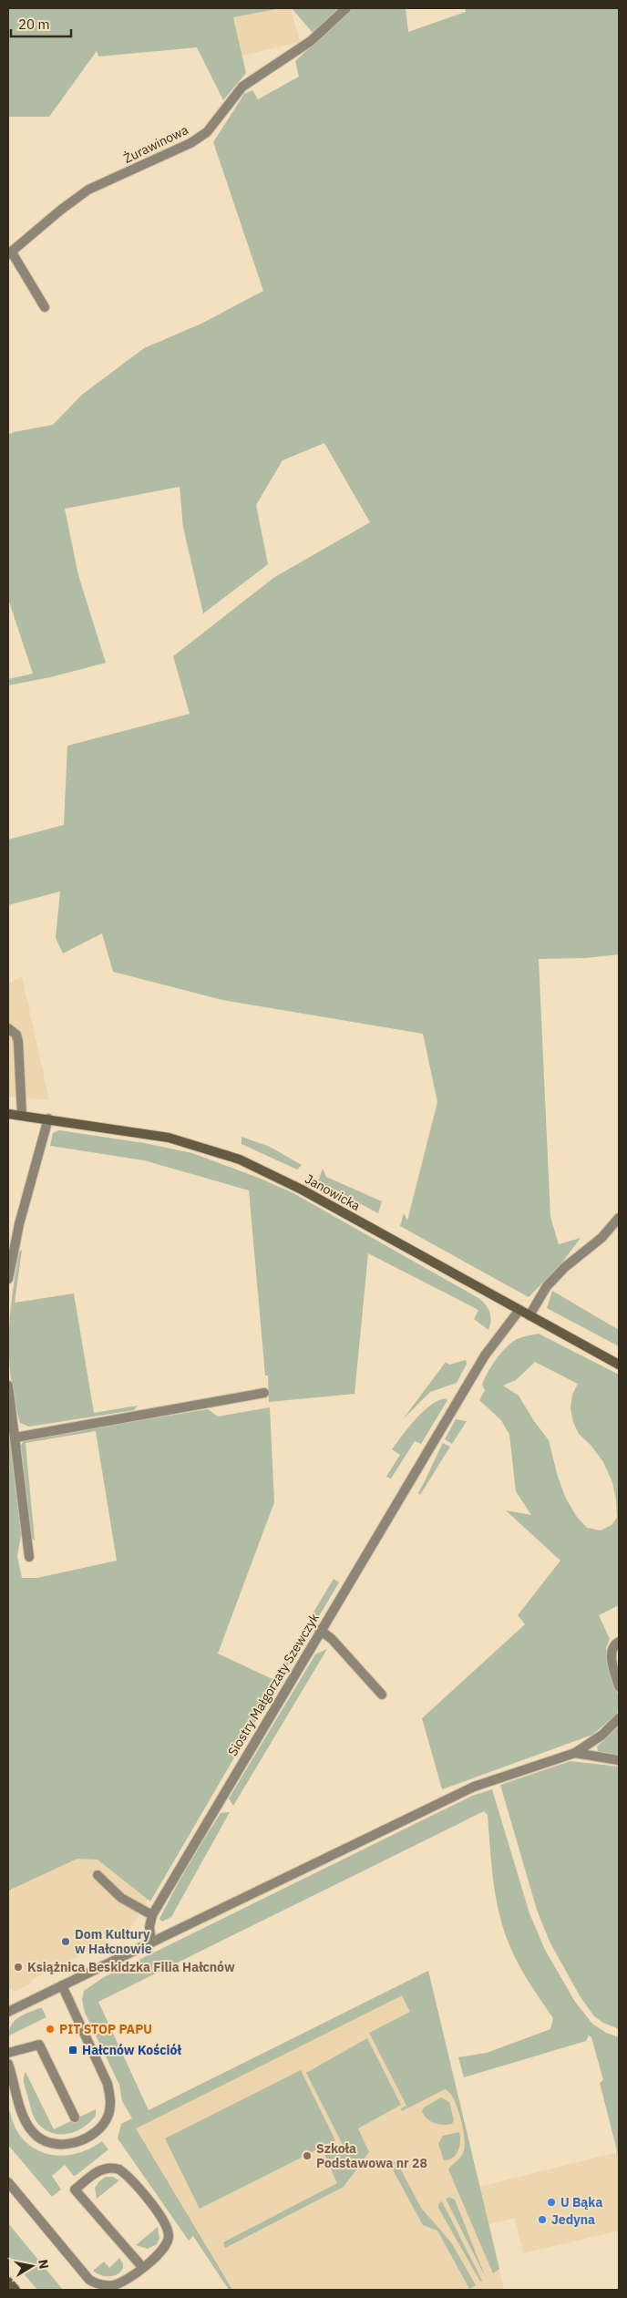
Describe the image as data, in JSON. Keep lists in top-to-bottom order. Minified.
{"streets":{"street":["Żurawinowa","Janowicka","Siostry Małgorzaty Szewczyk"]},"crossings":[["Janowicka","Siostry Małgorzaty Szewczyk"]],"places":{"other":["Dom Kultury w Hałcnowie","Książnica Beskidzka Filia Hałcnów","PIT STOP PAPU","Szkoła Podstawowa nr 28","U Bąka","Jedyna"],"transit":["Hałcnów Kościół"]},"scale_bar":"20 m","north":"right"}
